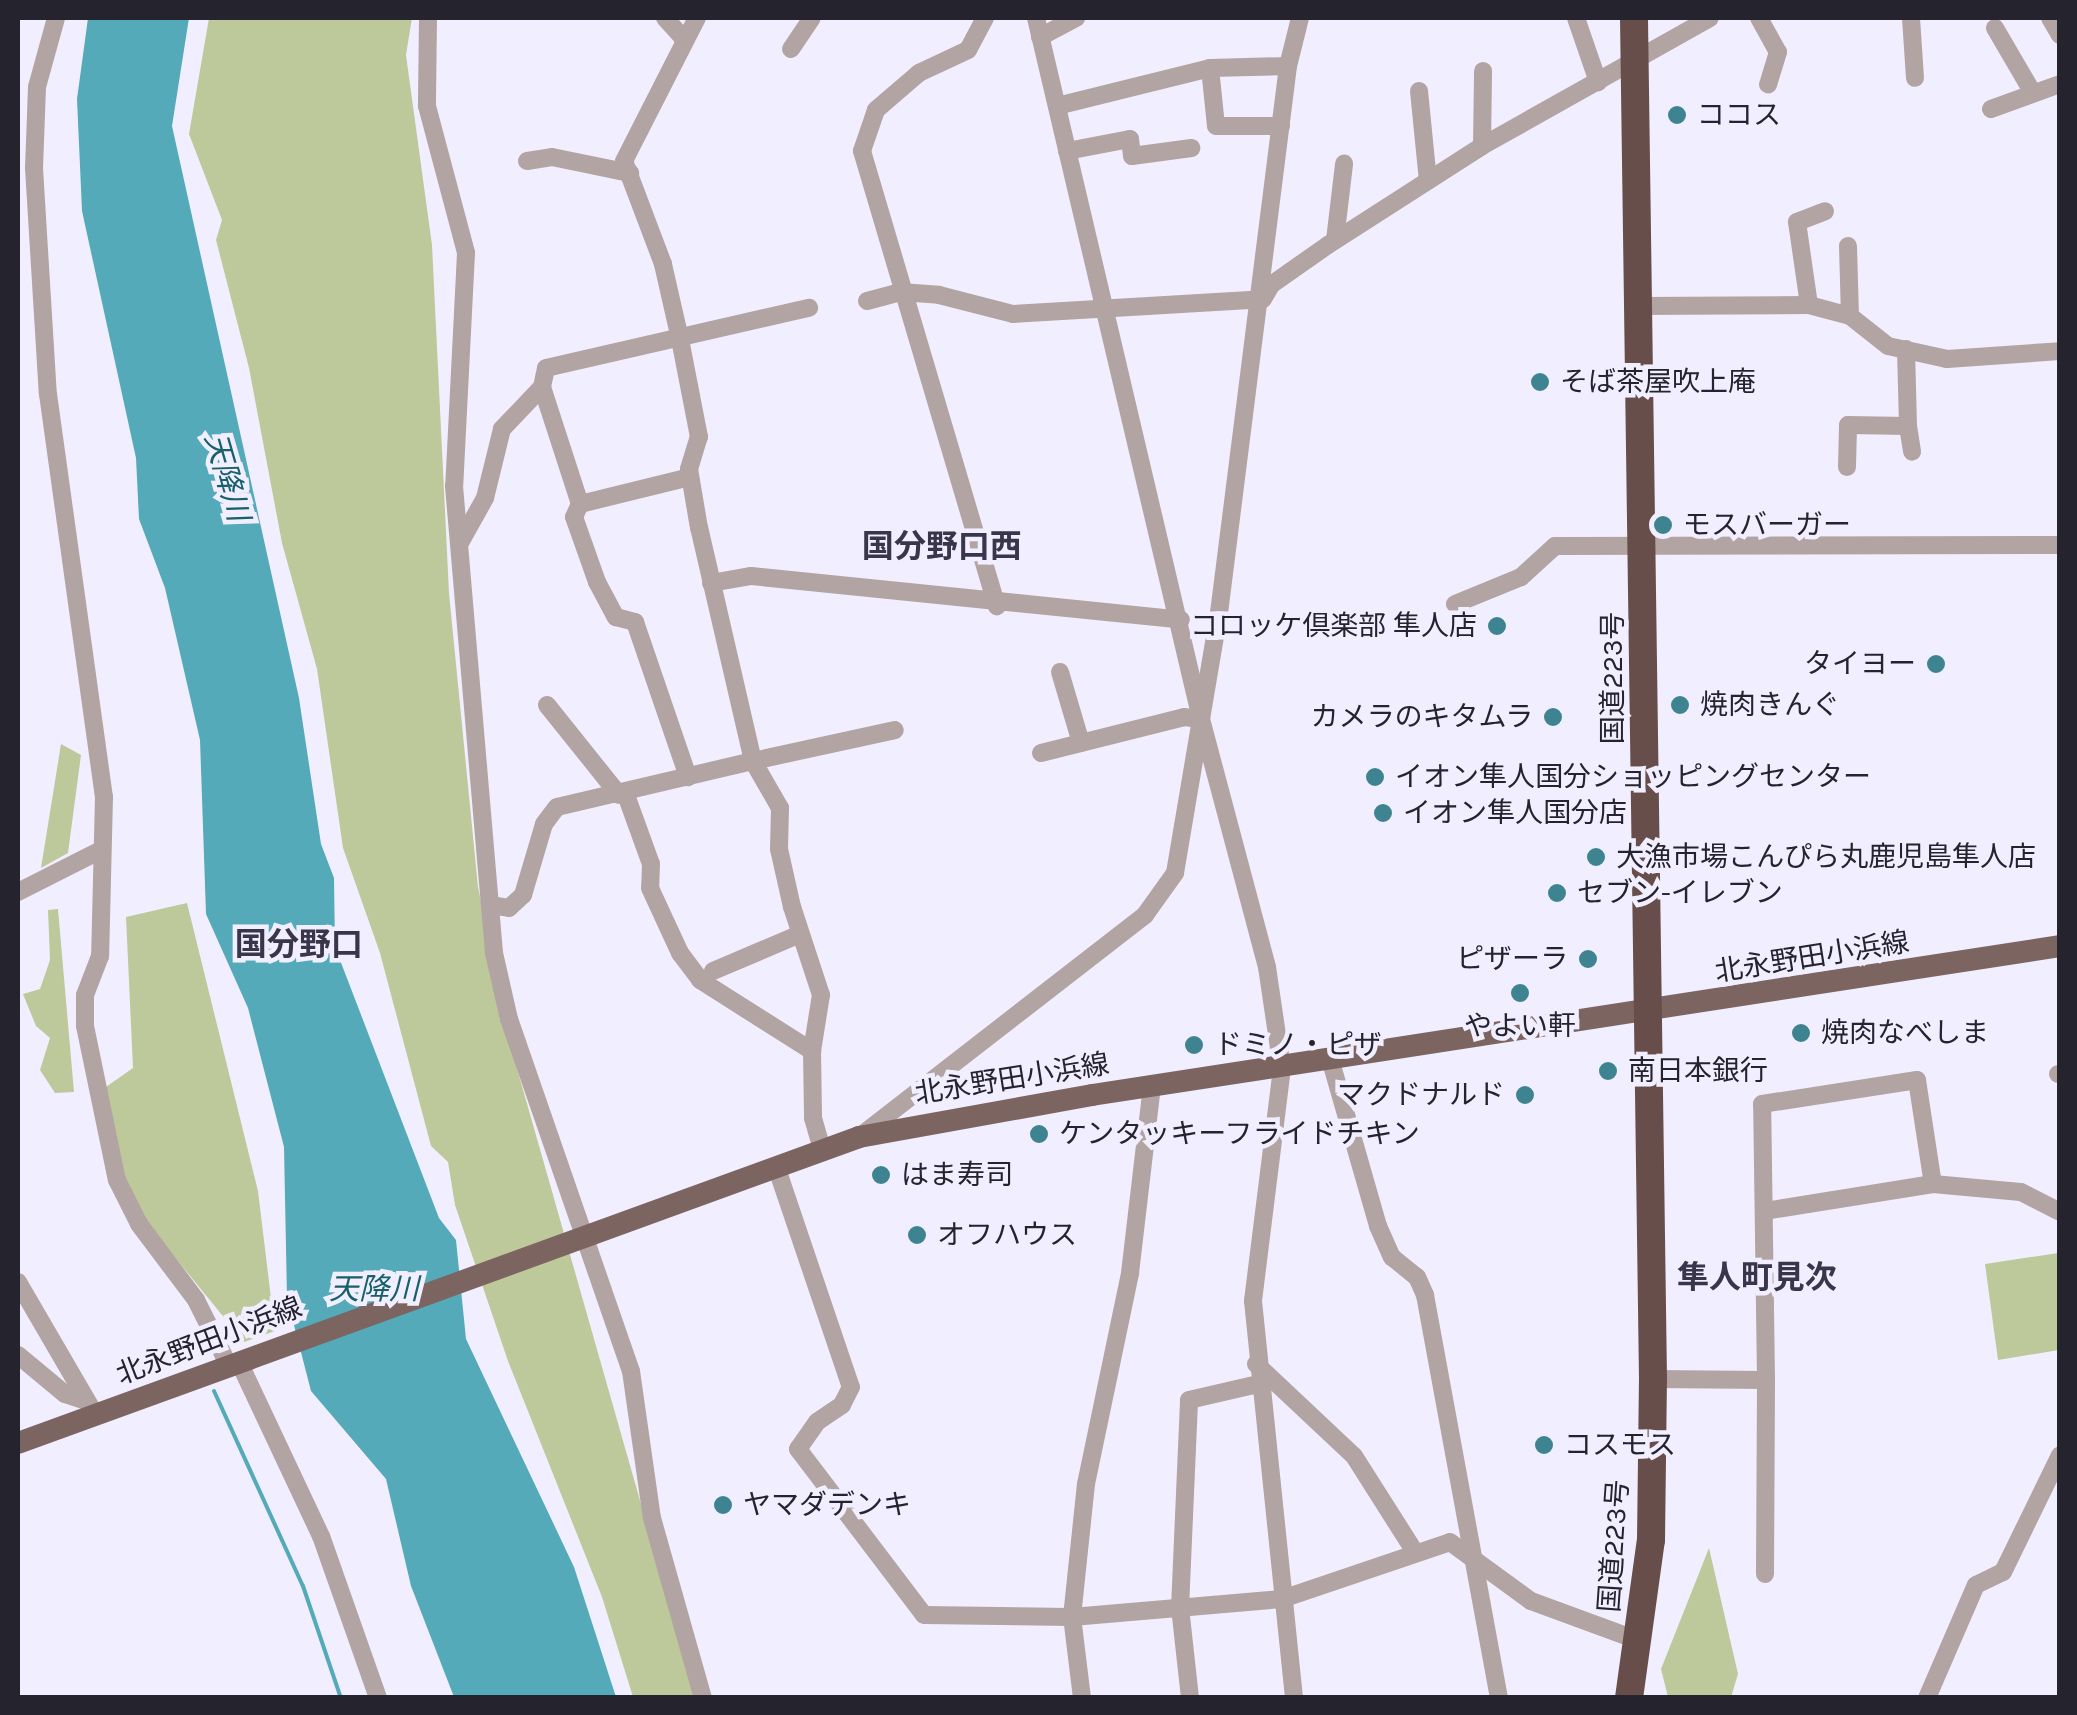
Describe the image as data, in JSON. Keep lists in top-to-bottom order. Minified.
{"streets":{"highway":["国道223号"],"main road":["北永野田小浜線"]},"crossings":[["国道223号","北永野田小浜線"]],"districts":["国分野口西","国分野口","隼人町見次"],"water":["天降川"],"places":["ココス","そば茶屋吹上庵","モスバーガー","コロッケ倶楽部 隼人店","タイヨー","焼肉きんぐ","カメラのキタムラ","イオン隼人国分ショッピングセンター","イオン隼人国分店","大漁市場こんぴら丸鹿児島隼人店","セブン-イレブン","ピザーラ","やよい軒","焼肉なべしま","ドミノ・ピザ","南日本銀行","マクドナルド","ケンタッキーフライドチキン","はま寿司","オフハウス","コスモス","ヤマダデンキ"]}
